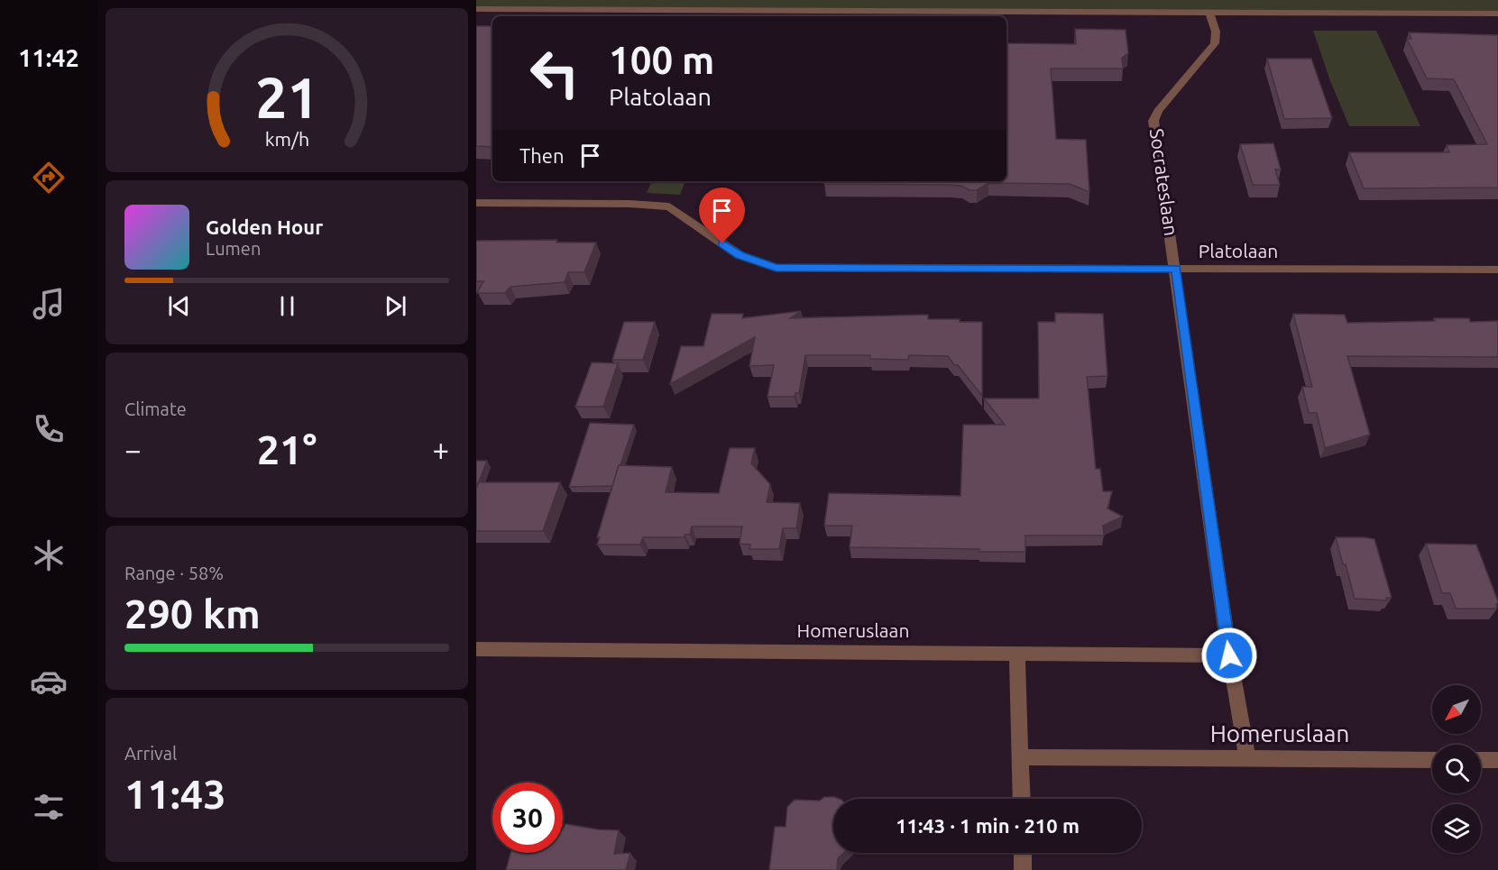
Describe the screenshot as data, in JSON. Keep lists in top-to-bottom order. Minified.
{"streets":{"street":["Socrateslaan","Platolaan","Homeruslaan"]},"crossings":[["Socrateslaan","Platolaan"],["Socrateslaan","Homeruslaan"]],"north":"bottom left","page":{"tabs":"11:42","turn":["100 m","Platolaan"],"then":"Then","song":["Golden Hour","Lumen"],"tile":["Climate",["Range · 58%","290 km"],["Arrival","11:43"]],"heat":["−","21°","+"],"limit":"30","trip":"11:43 · 1 min · 210 m","gauge":["21","km/h"]}}
